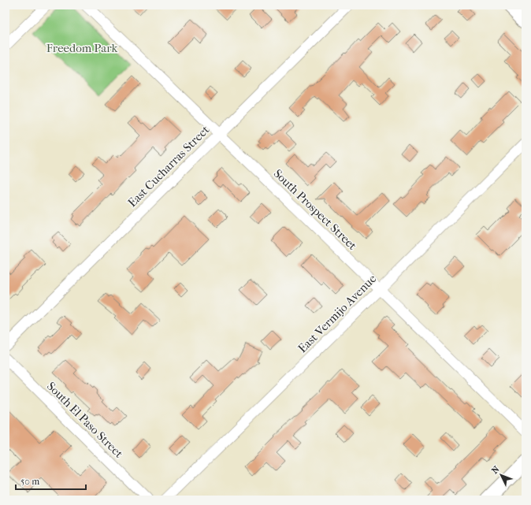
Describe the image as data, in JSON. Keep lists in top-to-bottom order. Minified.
{"streets":{"street":["East Cucharras Street","South Prospect Street","East Vermijo Avenue","South El Paso Street"]},"crossings":[["East Cucharras Street","South Prospect Street"],["South Prospect Street","East Vermijo Avenue"]],"parks":["Freedom Park"],"scale_bar":"50 m","north":"top left"}
